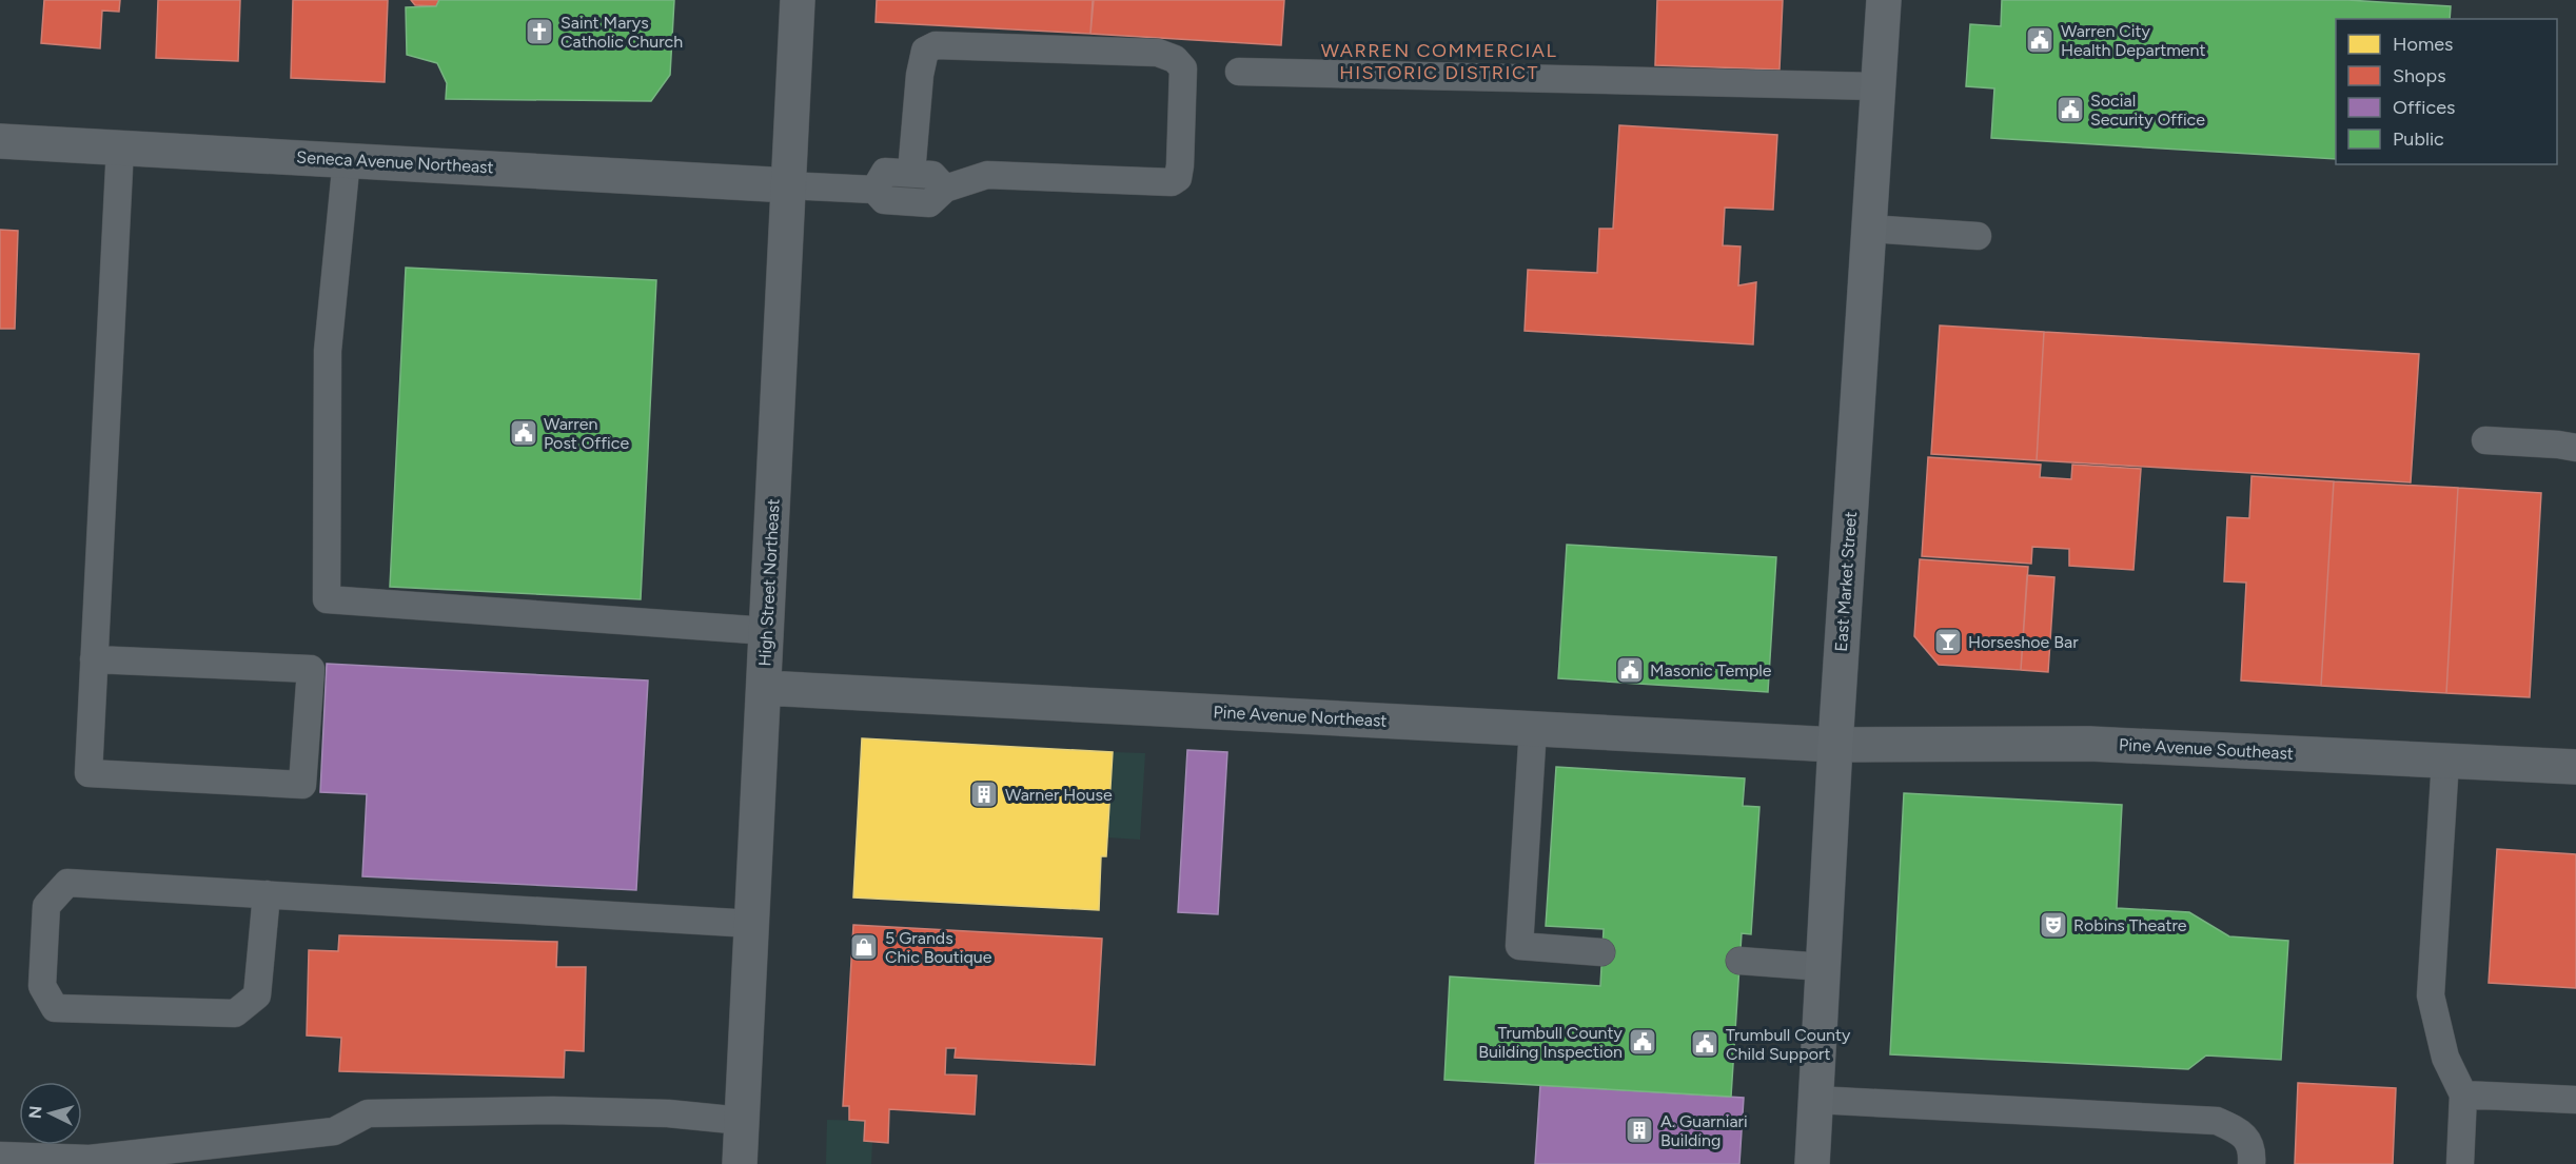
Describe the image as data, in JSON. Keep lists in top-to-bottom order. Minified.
{"streets":{"main road":["East Market Street"],"street":["Seneca Avenue Northeast","High Street Northeast","Pine Avenue Northeast","Pine Avenue Southeast"]},"crossings":[["Seneca Avenue Northeast","High Street Northeast"],["East Market Street","Pine Avenue Northeast"],["East Market Street","Pine Avenue Southeast"],["High Street Northeast","Pine Avenue Northeast"],["Pine Avenue Northeast","Pine Avenue Southeast"]],"districts":["WARREN COMMERCIAL HISTORIC DISTRICT"],"places":{"church":["Saint Marys Catholic Church"],"public building":["Warren City Health Department","Social Security Office","Warren Post Office","Masonic Temple","Trumbull County Building Inspection","Trumbull County Child Support"],"bar":["Horseshoe Bar"],"building":["Warner House","A. Guarniari Building"],"theatre":["Robins Theatre"],"shop":["5 Grands Chic Boutique"]},"legend":["Homes","Shops","Offices","Public"],"north":"left"}
